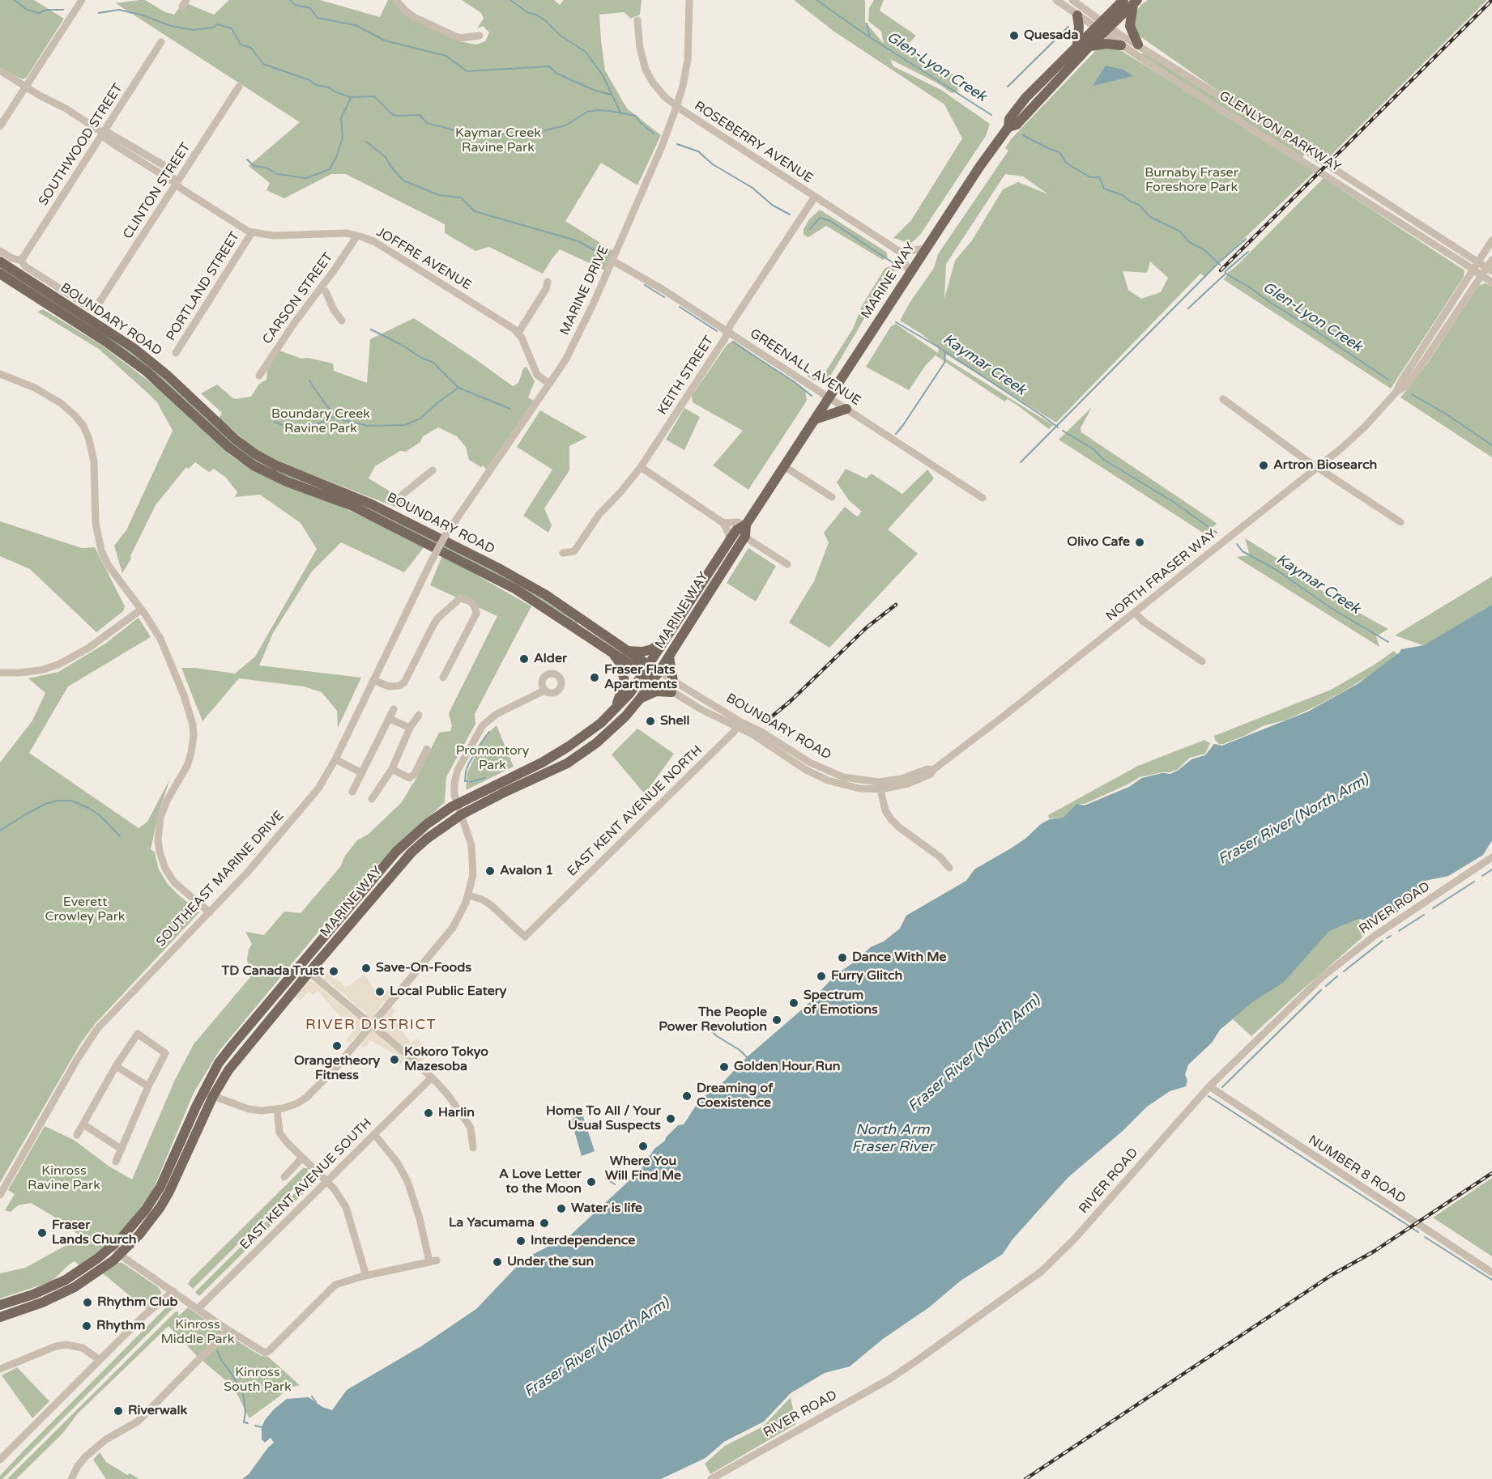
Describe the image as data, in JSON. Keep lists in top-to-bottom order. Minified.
{"streets":{"main road":["MARINE WAY","BOUNDARY ROAD"],"street":["GLENLYON PARKWAY","ROSEBERRY AVENUE","SOUTHWOOD STREET","CLINTON STREET","JOFFRE AVENUE","PORTLAND STREET","MARINE DRIVE","CARSON STREET","GREENALL AVENUE","KEITH STREET","NORTH FRASER WAY","EAST KENT AVENUE NORTH","SOUTHEAST MARINE DRIVE","RIVER ROAD","NUMBER 8 ROAD","EAST KENT AVENUE SOUTH"]},"crossings":[["GLENLYON PARKWAY","MARINE WAY"],["GLENLYON PARKWAY","NORTH FRASER WAY"],["ROSEBERRY AVENUE","MARINE DRIVE"],["ROSEBERRY AVENUE","KEITH STREET"],["SOUTHWOOD STREET","JOFFRE AVENUE"],["SOUTHWOOD STREET","BOUNDARY ROAD"],["CLINTON STREET","JOFFRE AVENUE"],["CLINTON STREET","BOUNDARY ROAD"],["JOFFRE AVENUE","PORTLAND STREET"],["JOFFRE AVENUE","CARSON STREET"],["MARINE WAY","BOUNDARY ROAD"],["MARINE WAY","GREENALL AVENUE"],["MARINE DRIVE","GREENALL AVENUE"],["MARINE DRIVE","SOUTHEAST MARINE DRIVE"],["BOUNDARY ROAD","NORTH FRASER WAY"],["BOUNDARY ROAD","EAST KENT AVENUE NORTH"],["GREENALL AVENUE","KEITH STREET"],["RIVER ROAD","NUMBER 8 ROAD"]],"districts":["RIVER DISTRICT"],"water":["Glen-Lyon Creek","Kaymar Creek","Fraser River (North Arm)","North Arm Fraser River"],"parks":["Kaymar Creek Ravine Park","Burnaby Fraser Foreshore Park","Boundary Creek Ravine Park","Promontory Park","Everett Crowley Park","Kinross Ravine Park","Kinross Middle Park","Kinross South Park"],"places":["Quesada","Artron Biosearch","Olivo Cafe","Alder","Fraser Flats Apartments","Shell","Avalon 1","Dance With Me","Save-On-Foods","TD Canada Trust","Furry Glitch","Local Public Eatery","Spectrum of Emotions","The People Power Revolution","Orangetheory Fitness","Kokoro Tokyo Mazesoba","Golden Hour Run","Dreaming of Coexistence","Harlin","Home To All / Your Usual Suspects","Where You Will Find Me","A Love Letter to the Moon","Water is life","La Yacumama","Fraser Lands Church","Interdependence","Under the sun","Rhythm Club","Rhythm","Riverwalk"]}
